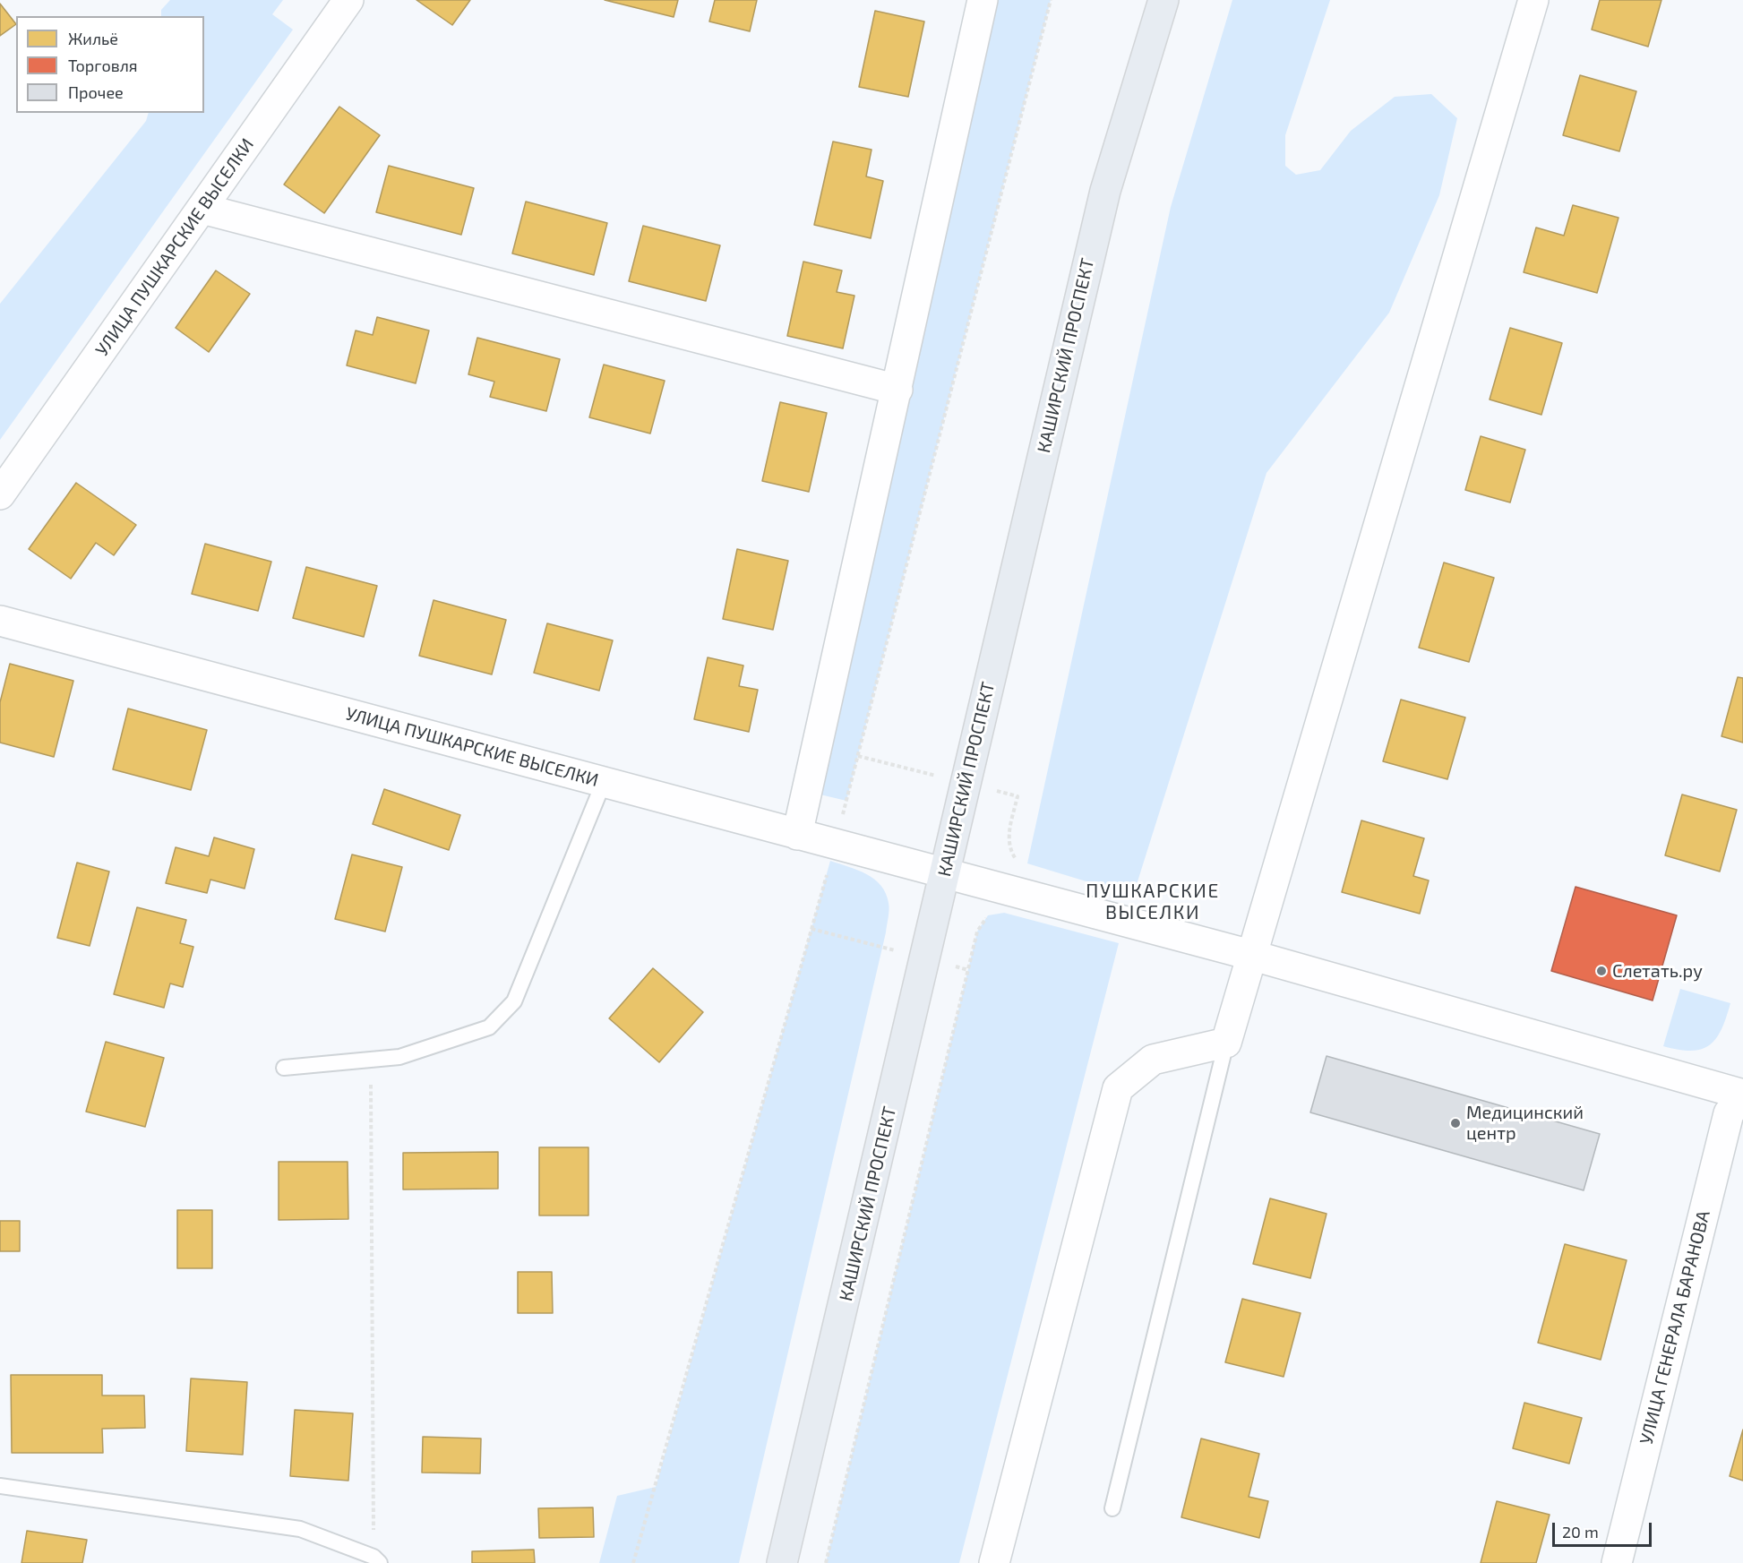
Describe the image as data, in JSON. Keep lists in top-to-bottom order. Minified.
{"streets":{"main road":["КАШИРСКИЙ ПРОСПЕКТ"],"street":["УЛИЦА ПУШКАРСКИЕ ВЫСЕЛКИ","УЛИЦА ГЕНЕРАЛА БАРАНОВА"]},"crossings":[["УЛИЦА ПУШКАРСКИЕ ВЫСЕЛКИ","КАШИРСКИЙ ПРОСПЕКТ"],["УЛИЦА ПУШКАРСКИЕ ВЫСЕЛКИ","УЛИЦА ГЕНЕРАЛА БАРАНОВА"]],"districts":["ПУШКАРСКИЕ ВЫСЕЛКИ"],"places":["Слетать.ру","Медицинский центр"],"legend":["Жильё","Торговля","Прочее"],"scale_bar":"20 m"}
